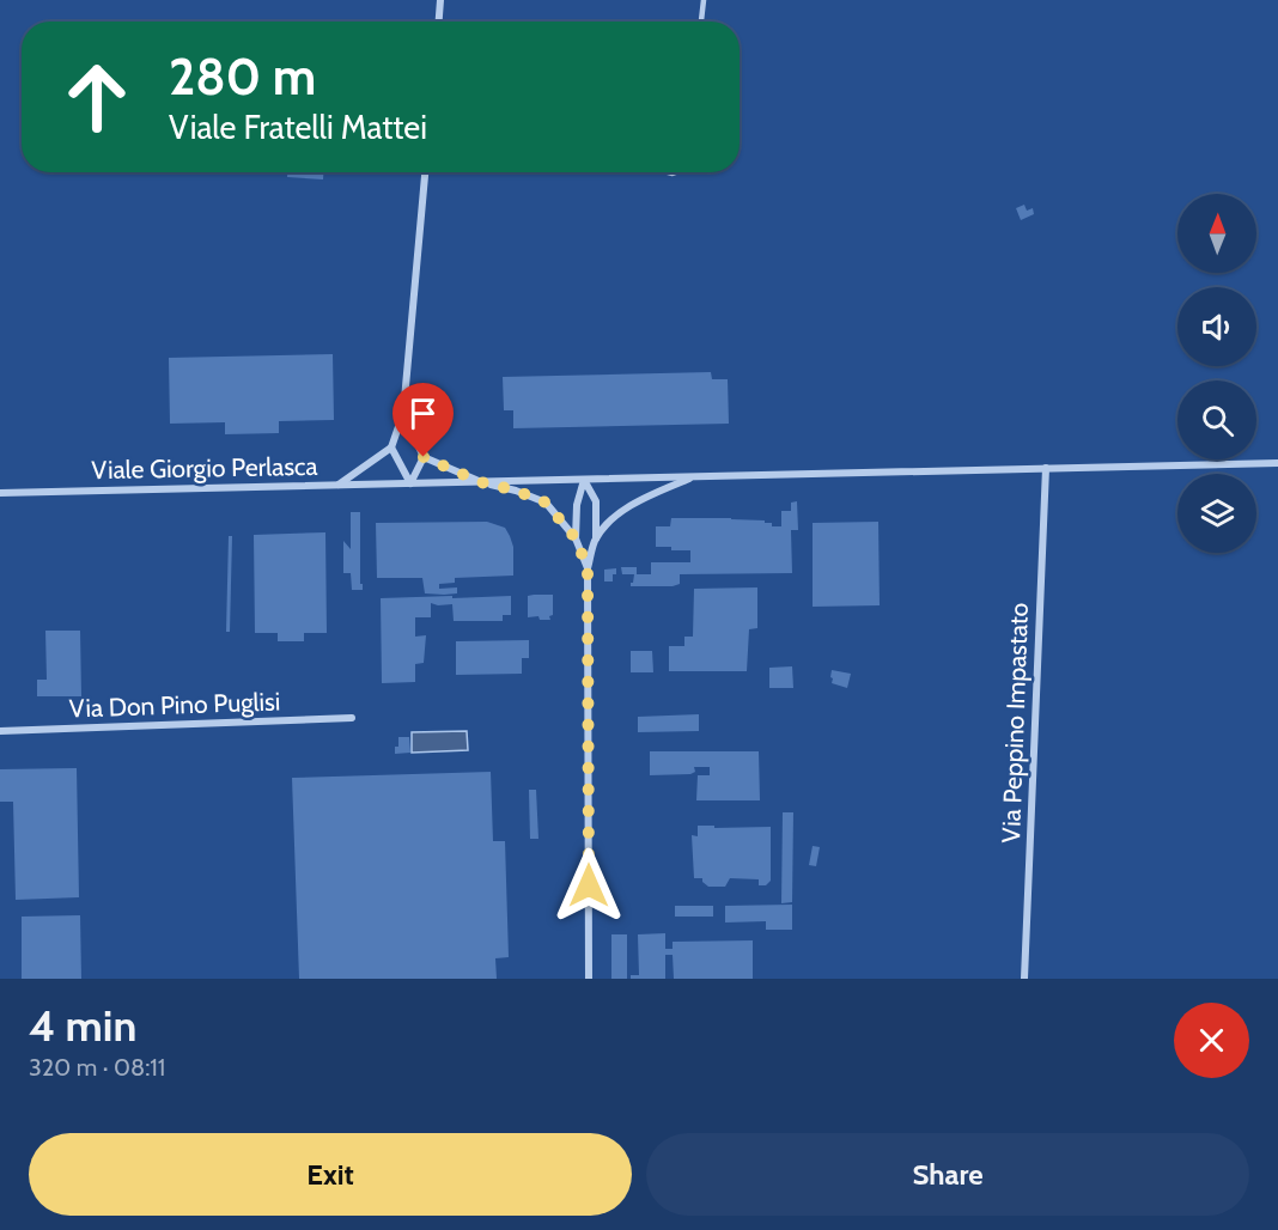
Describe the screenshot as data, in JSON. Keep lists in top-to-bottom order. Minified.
{"streets":{"street":["Viale Giorgio Perlasca","Via Don Pino Puglisi","Via Peppino Impastato"]},"north":"top","page":{"turn":["280 m","Viale Fratelli Mattei"],"heading":["4 min","320 m · 08:11"],"buttons":["Exit","Share"]}}
